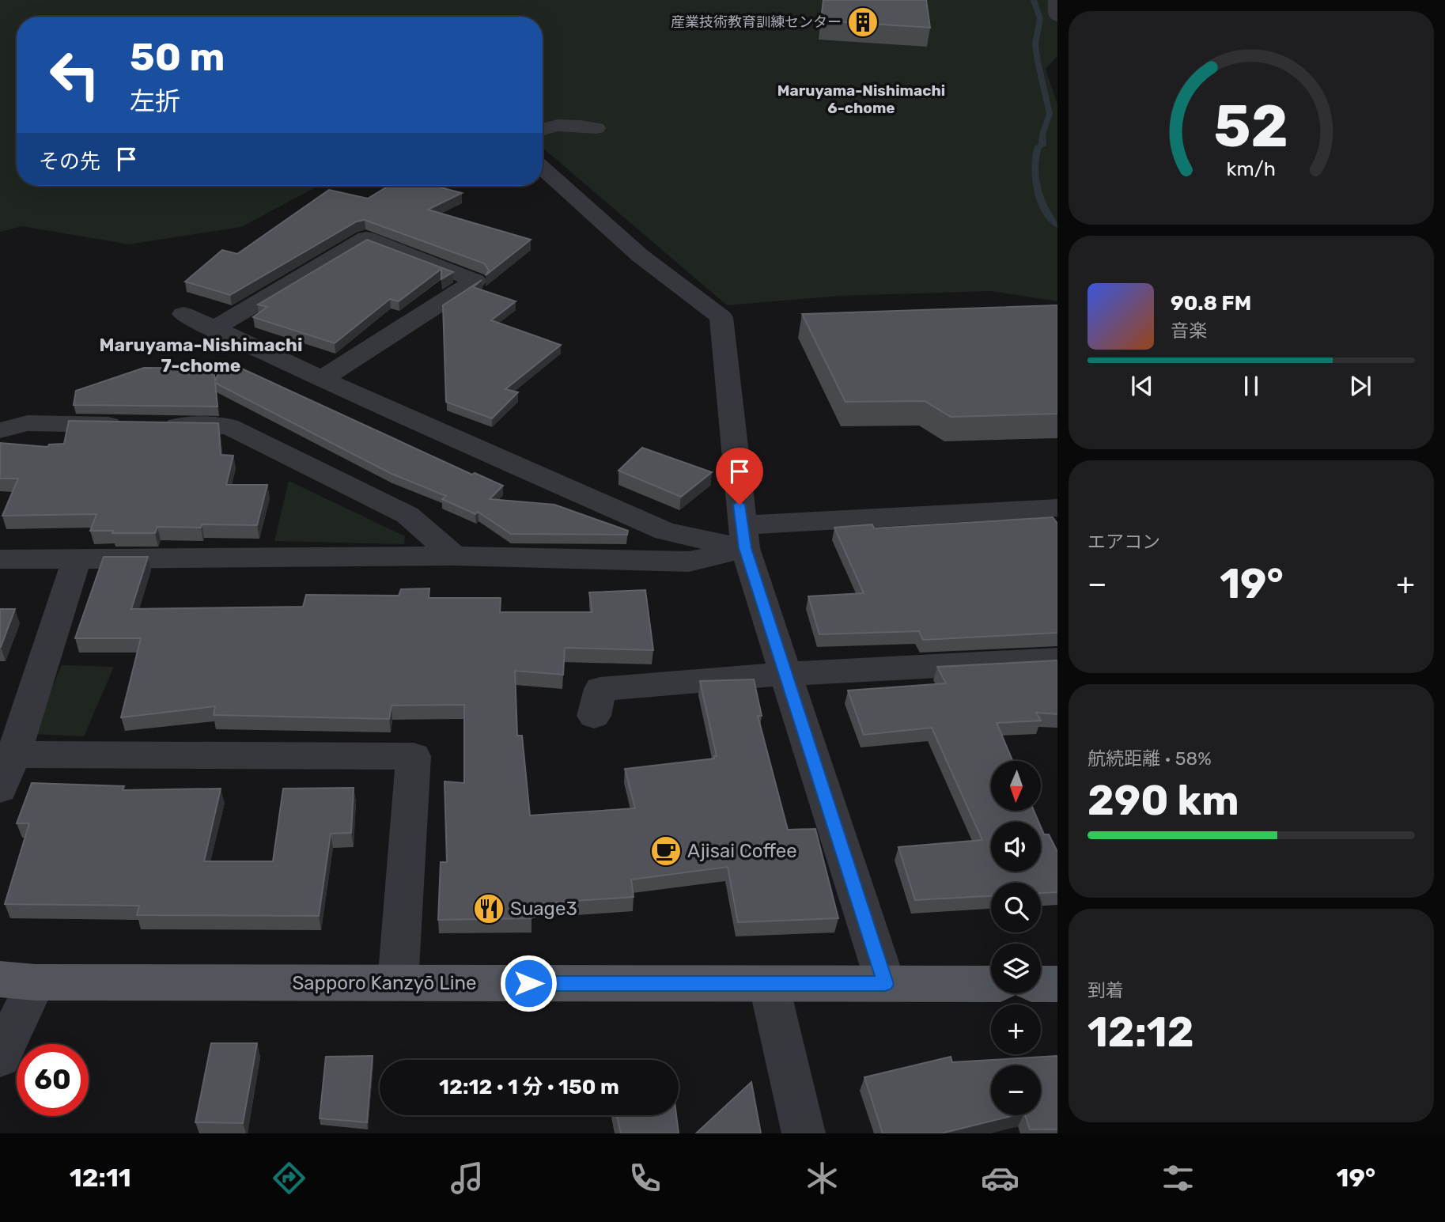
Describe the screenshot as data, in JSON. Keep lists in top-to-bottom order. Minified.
{"streets":{"main road":["Sapporo Kanzyō Line"]},"districts":["Maruyama-Nishimachi 6-chome","Maruyama-Nishimachi 7-chome"],"places":{"building":["産業技術教育訓練センター"],"cafe":["Ajisai Coffee"],"restaurant":["Suage3"]},"north":"bottom","page":{"turn":["50 m","左折"],"then":"その先","song":["90.8 FM","音楽"],"tile":["エアコン",["航続距離 · 58%","290 km"],["到着","12:12"]],"heat":["−","19°","+"],"map_buttons":["+","−"],"limit":"60","trip":"12:12 · 1 分 · 150 m","tabs":["12:11","19°"],"gauge":["52","km/h"]}}
